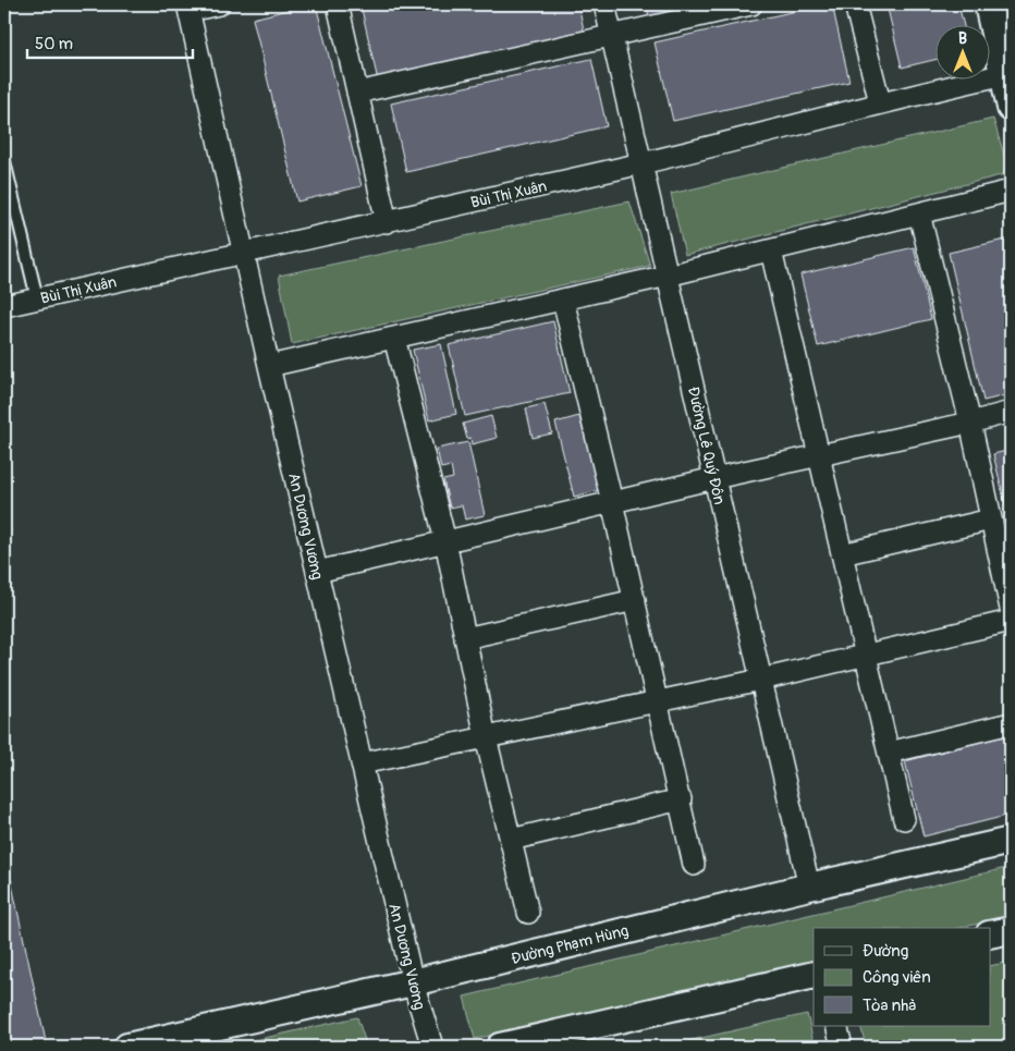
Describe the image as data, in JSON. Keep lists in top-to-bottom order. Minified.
{"streets":{"street":["Bùi Thị Xuân","Đường Lê Quý Đôn","An Dương Vương","Đường Phạm Hùng"]},"crossings":[["Bùi Thị Xuân","Đường Lê Quý Đôn"],["Bùi Thị Xuân","An Dương Vương"],["Đường Lê Quý Đôn","Đường Phạm Hùng"],["An Dương Vương","Đường Phạm Hùng"]],"legend":["Đường","Công viên","Tòa nhà"],"scale_bar":"50 m","north":"top"}
